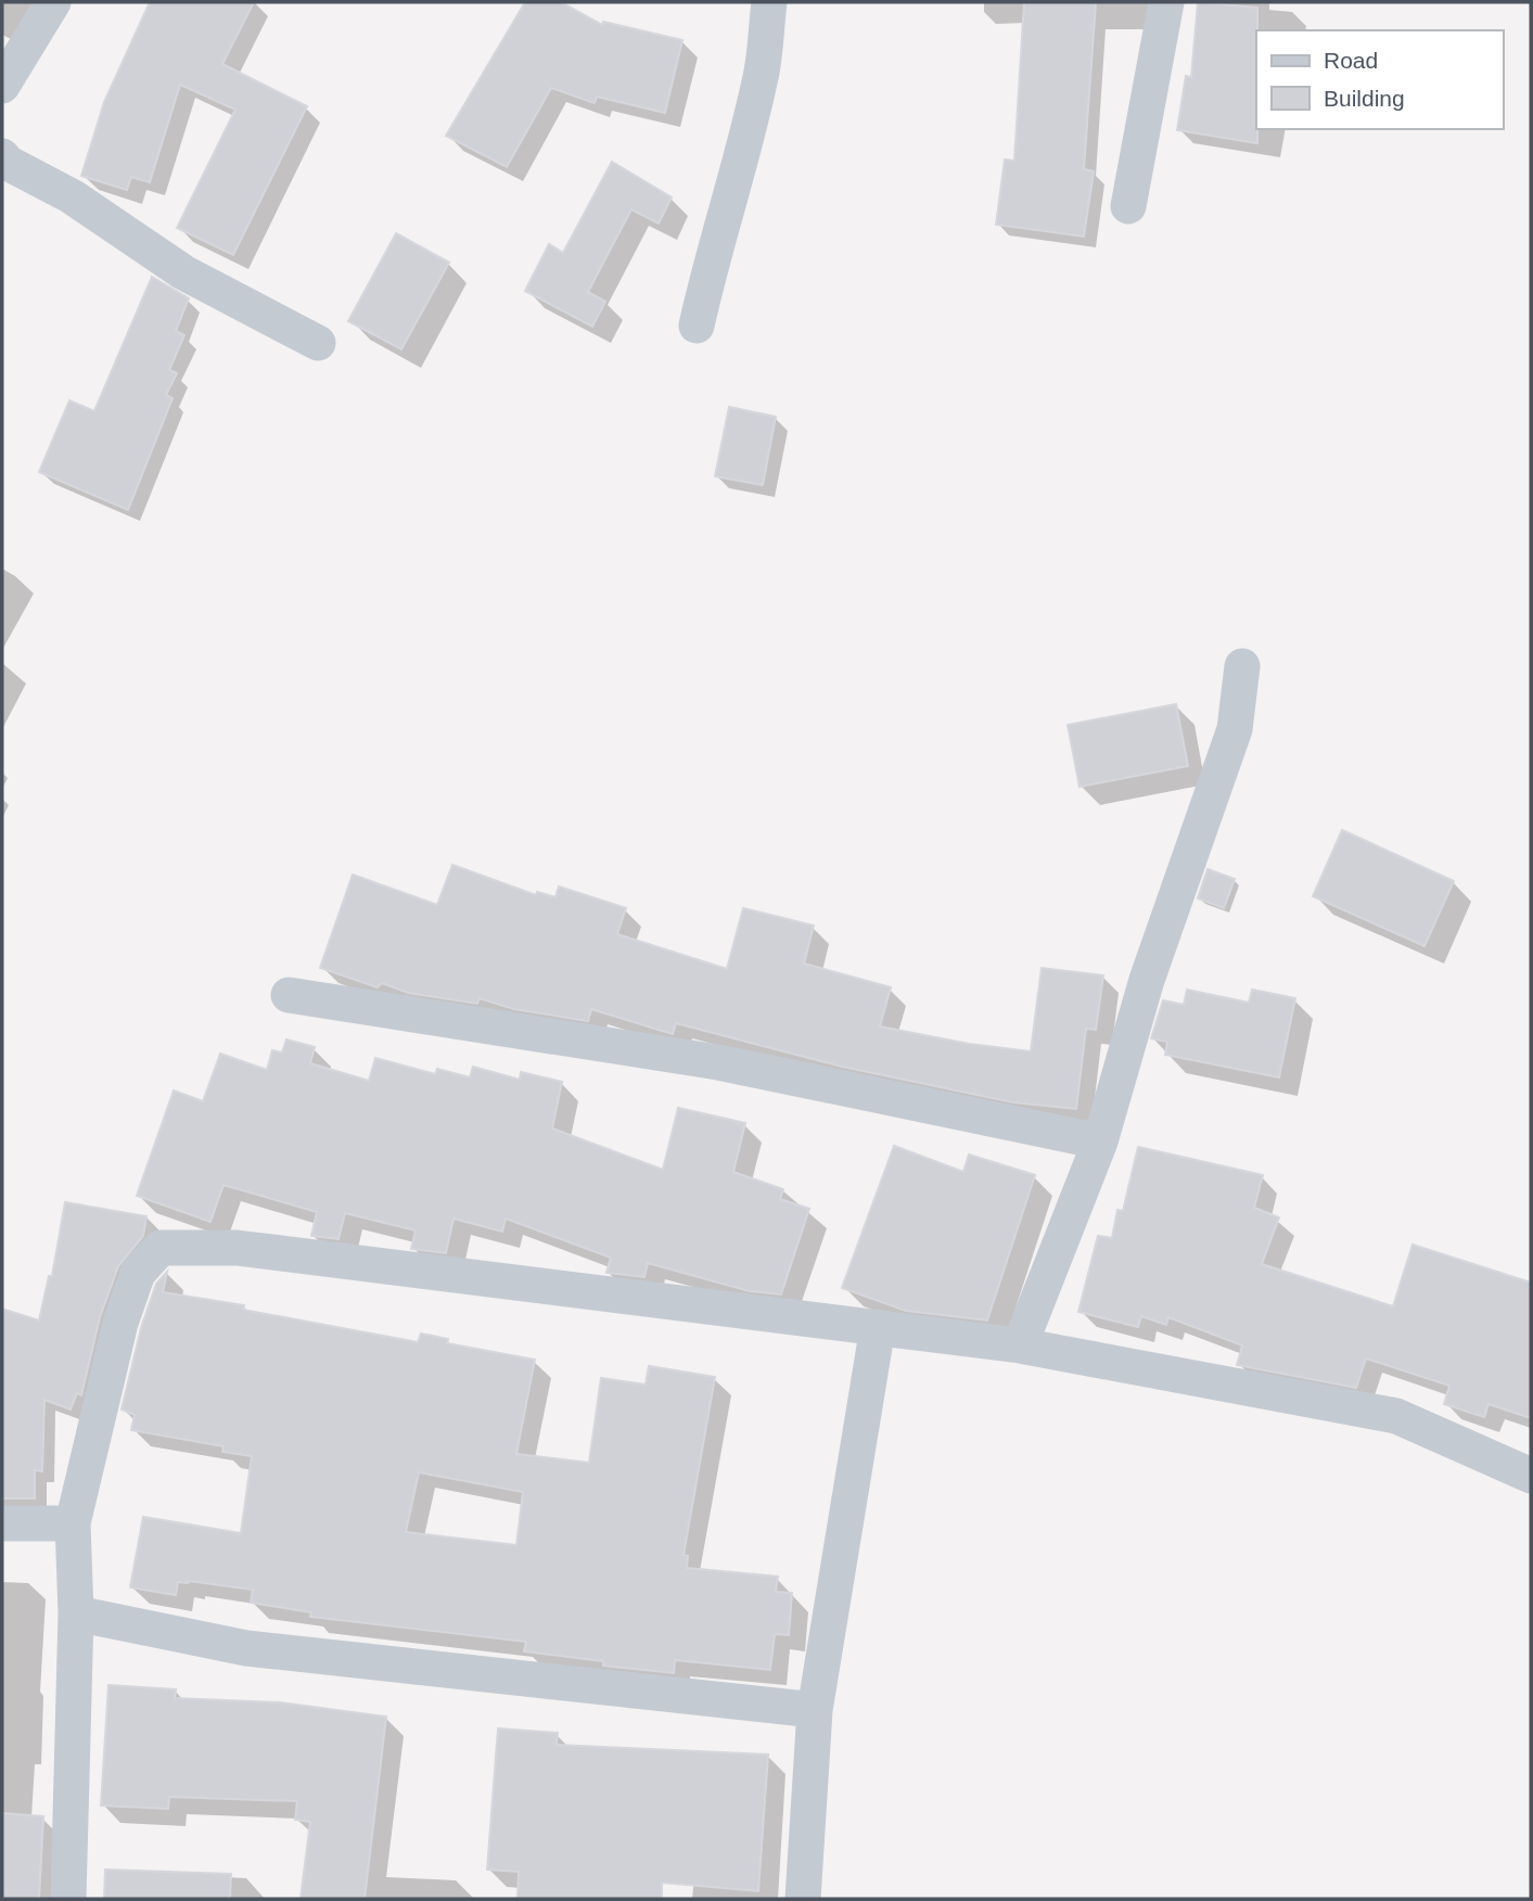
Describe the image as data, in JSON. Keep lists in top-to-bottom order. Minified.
{"legend":["Road","Building"]}
